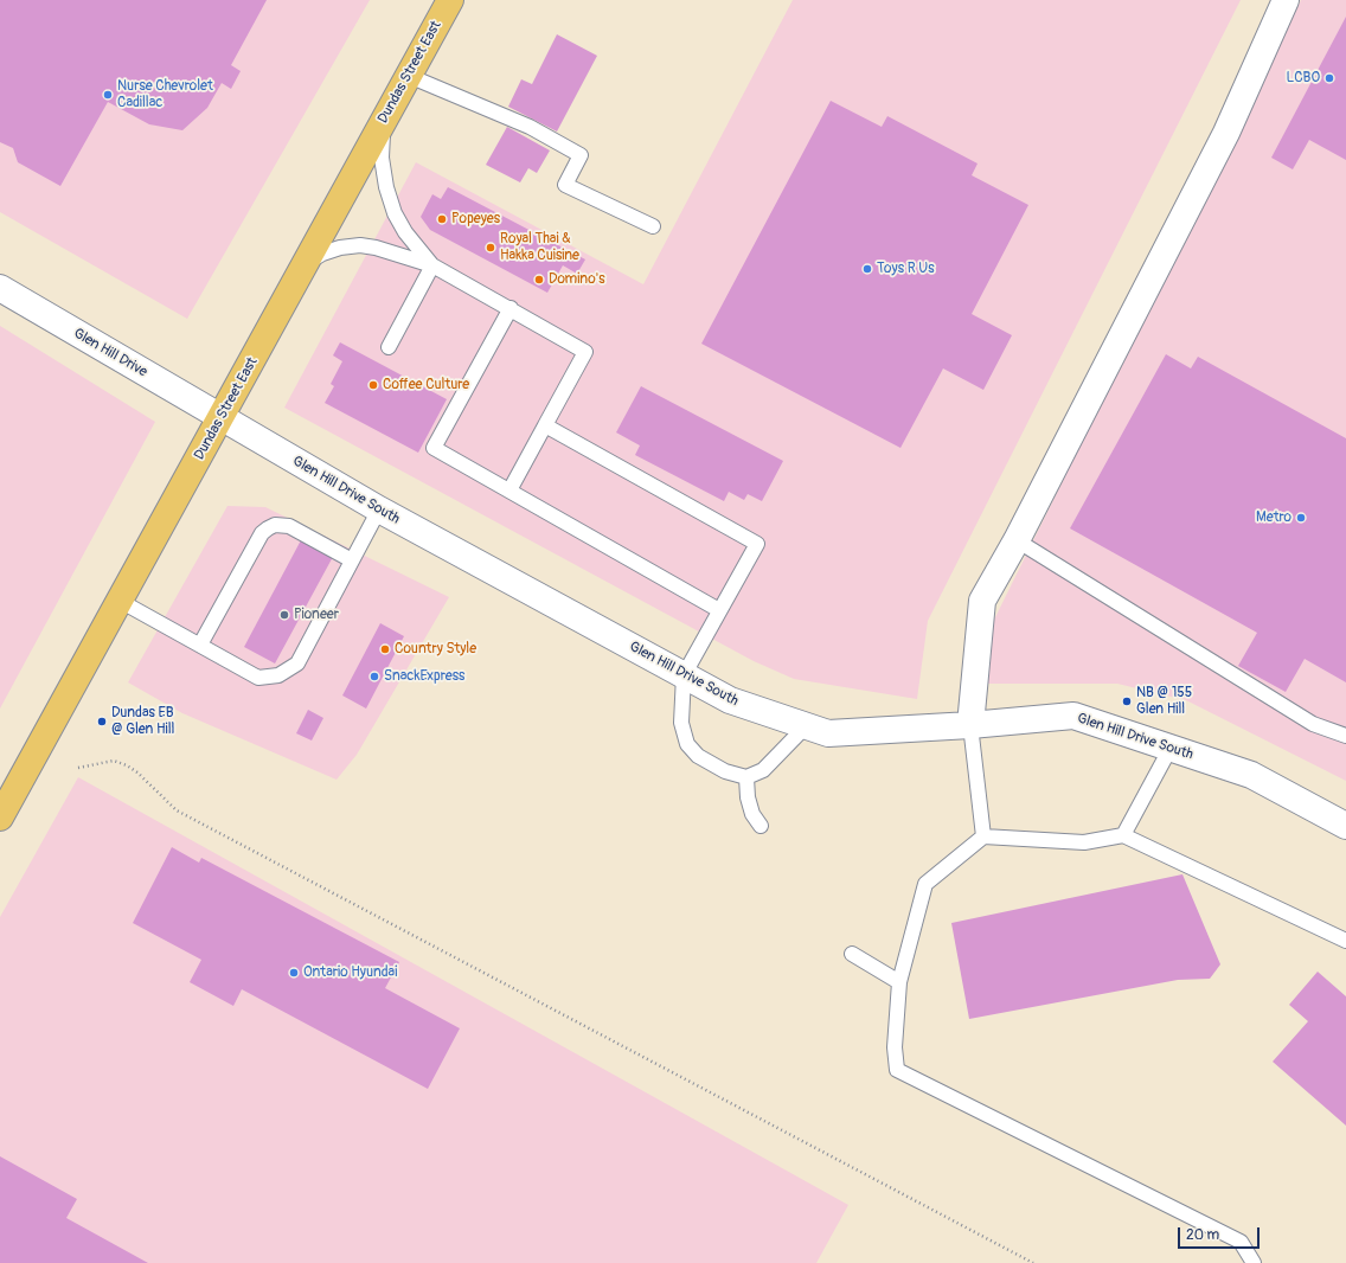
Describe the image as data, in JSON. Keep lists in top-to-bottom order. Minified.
{"streets":{"main road":["Dundas Street East"],"street":["Glen Hill Drive","Glen Hill Drive South"]},"crossings":[["Dundas Street East","Glen Hill Drive"],["Dundas Street East","Glen Hill Drive South"],["Glen Hill Drive","Glen Hill Drive South"]],"places":["LCBO","Nurse Chevrolet Cadillac","Popeyes","Royal Thai & Hakka Cuisine","Toys R Us","Domino's","Coffee Culture","Metro","Pioneer","Country Style","SnackExpress","NB @ 155 Glen Hill","Dundas EB @ Glen Hill","Ontario Hyundai"],"scale_bar":"20 m"}
